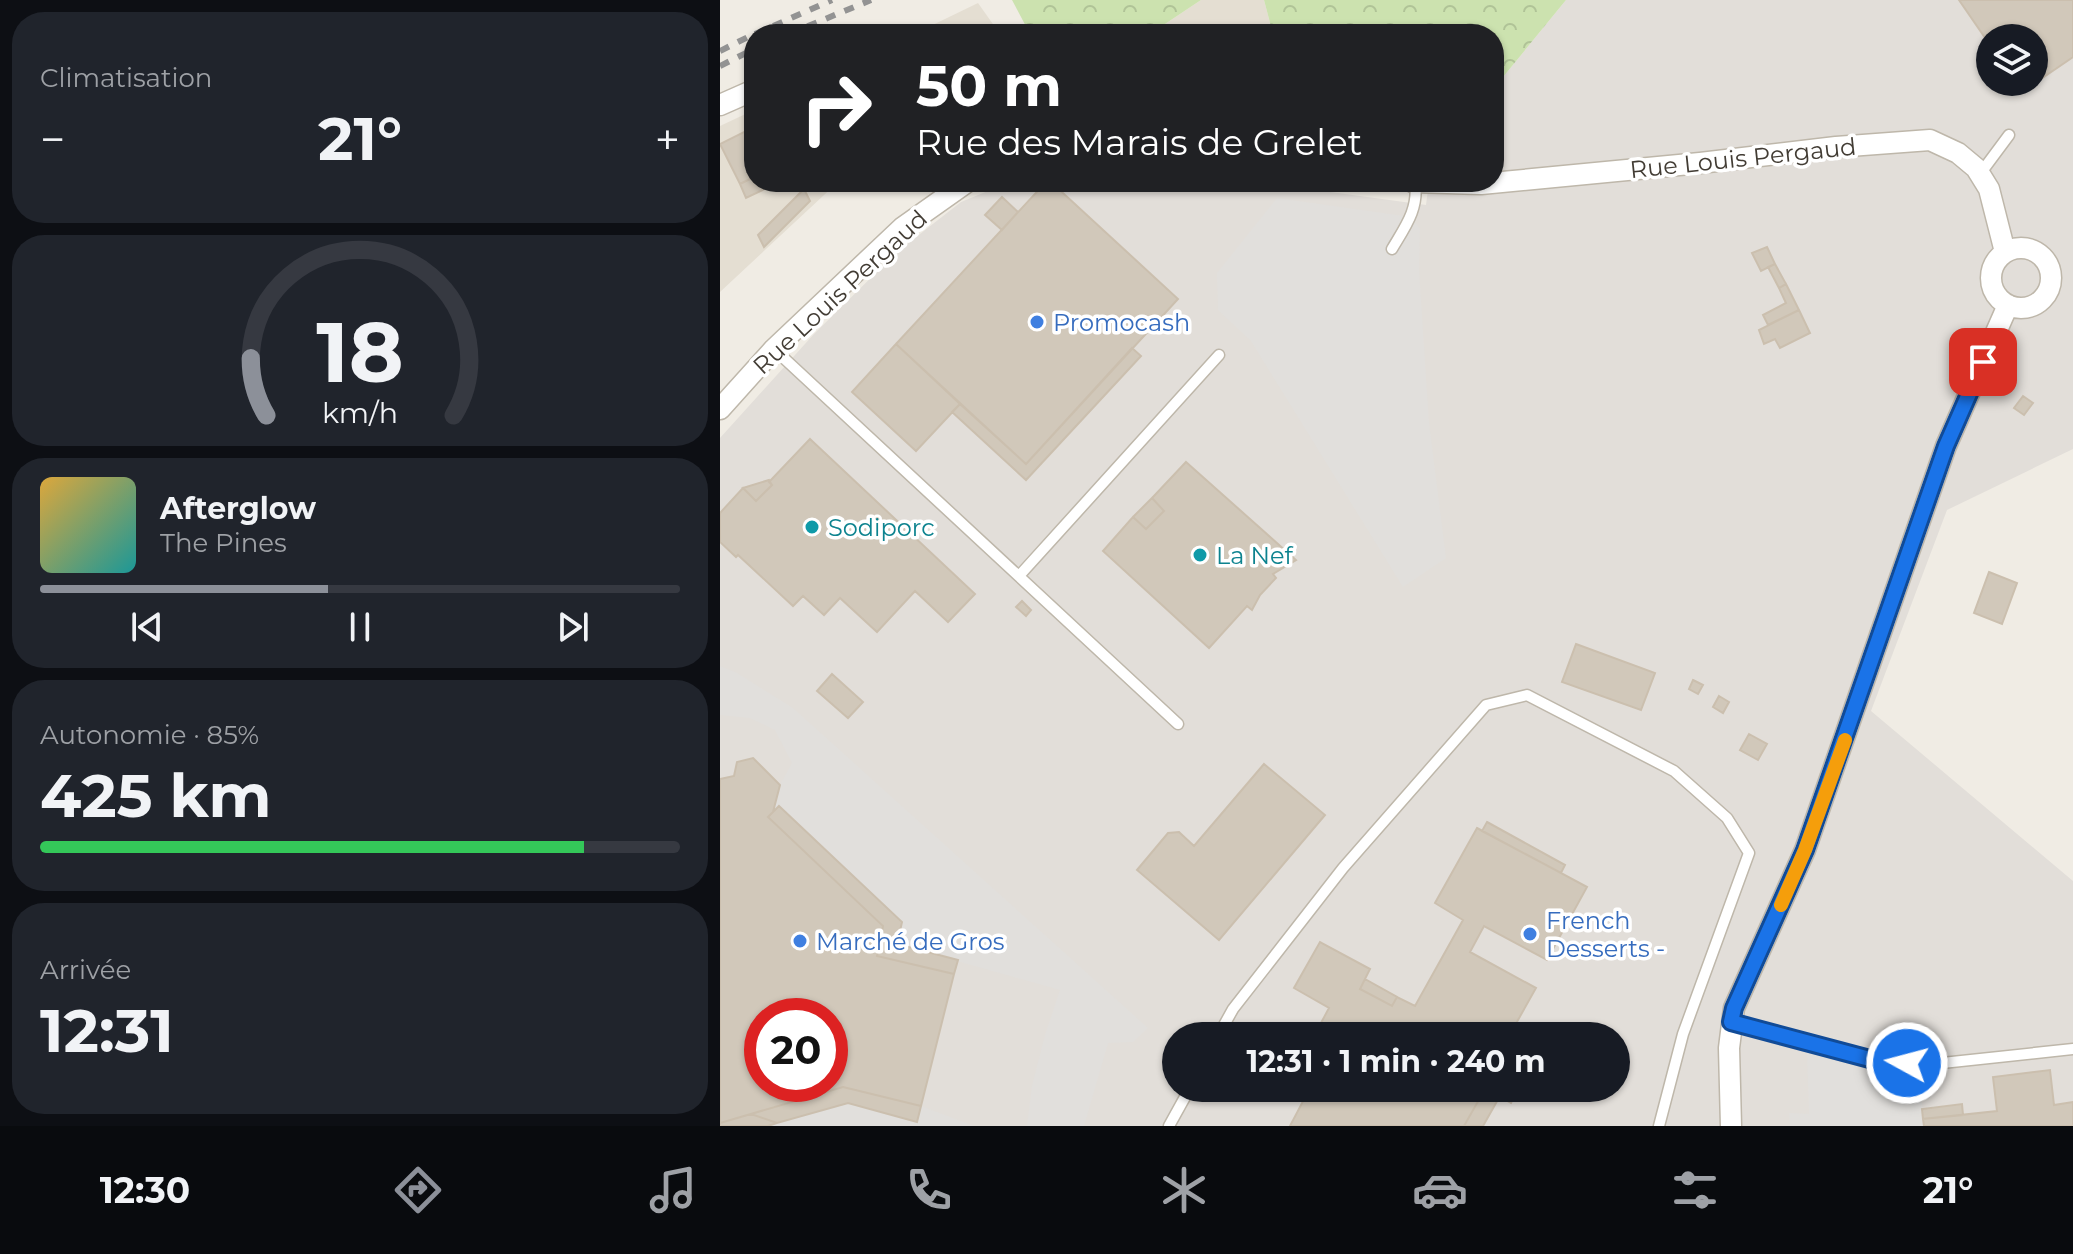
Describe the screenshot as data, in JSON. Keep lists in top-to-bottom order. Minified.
{"streets":{"street":["Rue Louis Pergaud"]},"places":["Promocash","Sodiporc","La Nef","French Desserts -","Marché de Gros"],"page":{"tile":["Climatisation",["Autonomie · 85%","425 km"],["Arrivée","12:31"]],"turn":["50 m","Rue des Marais de Grelet"],"heat":["−","21°","+"],"song":["Afterglow","The Pines"],"limit":"20","trip":"12:31 · 1 min · 240 m","tabs":["12:30","21°"],"gauge":["18","km/h"]}}
